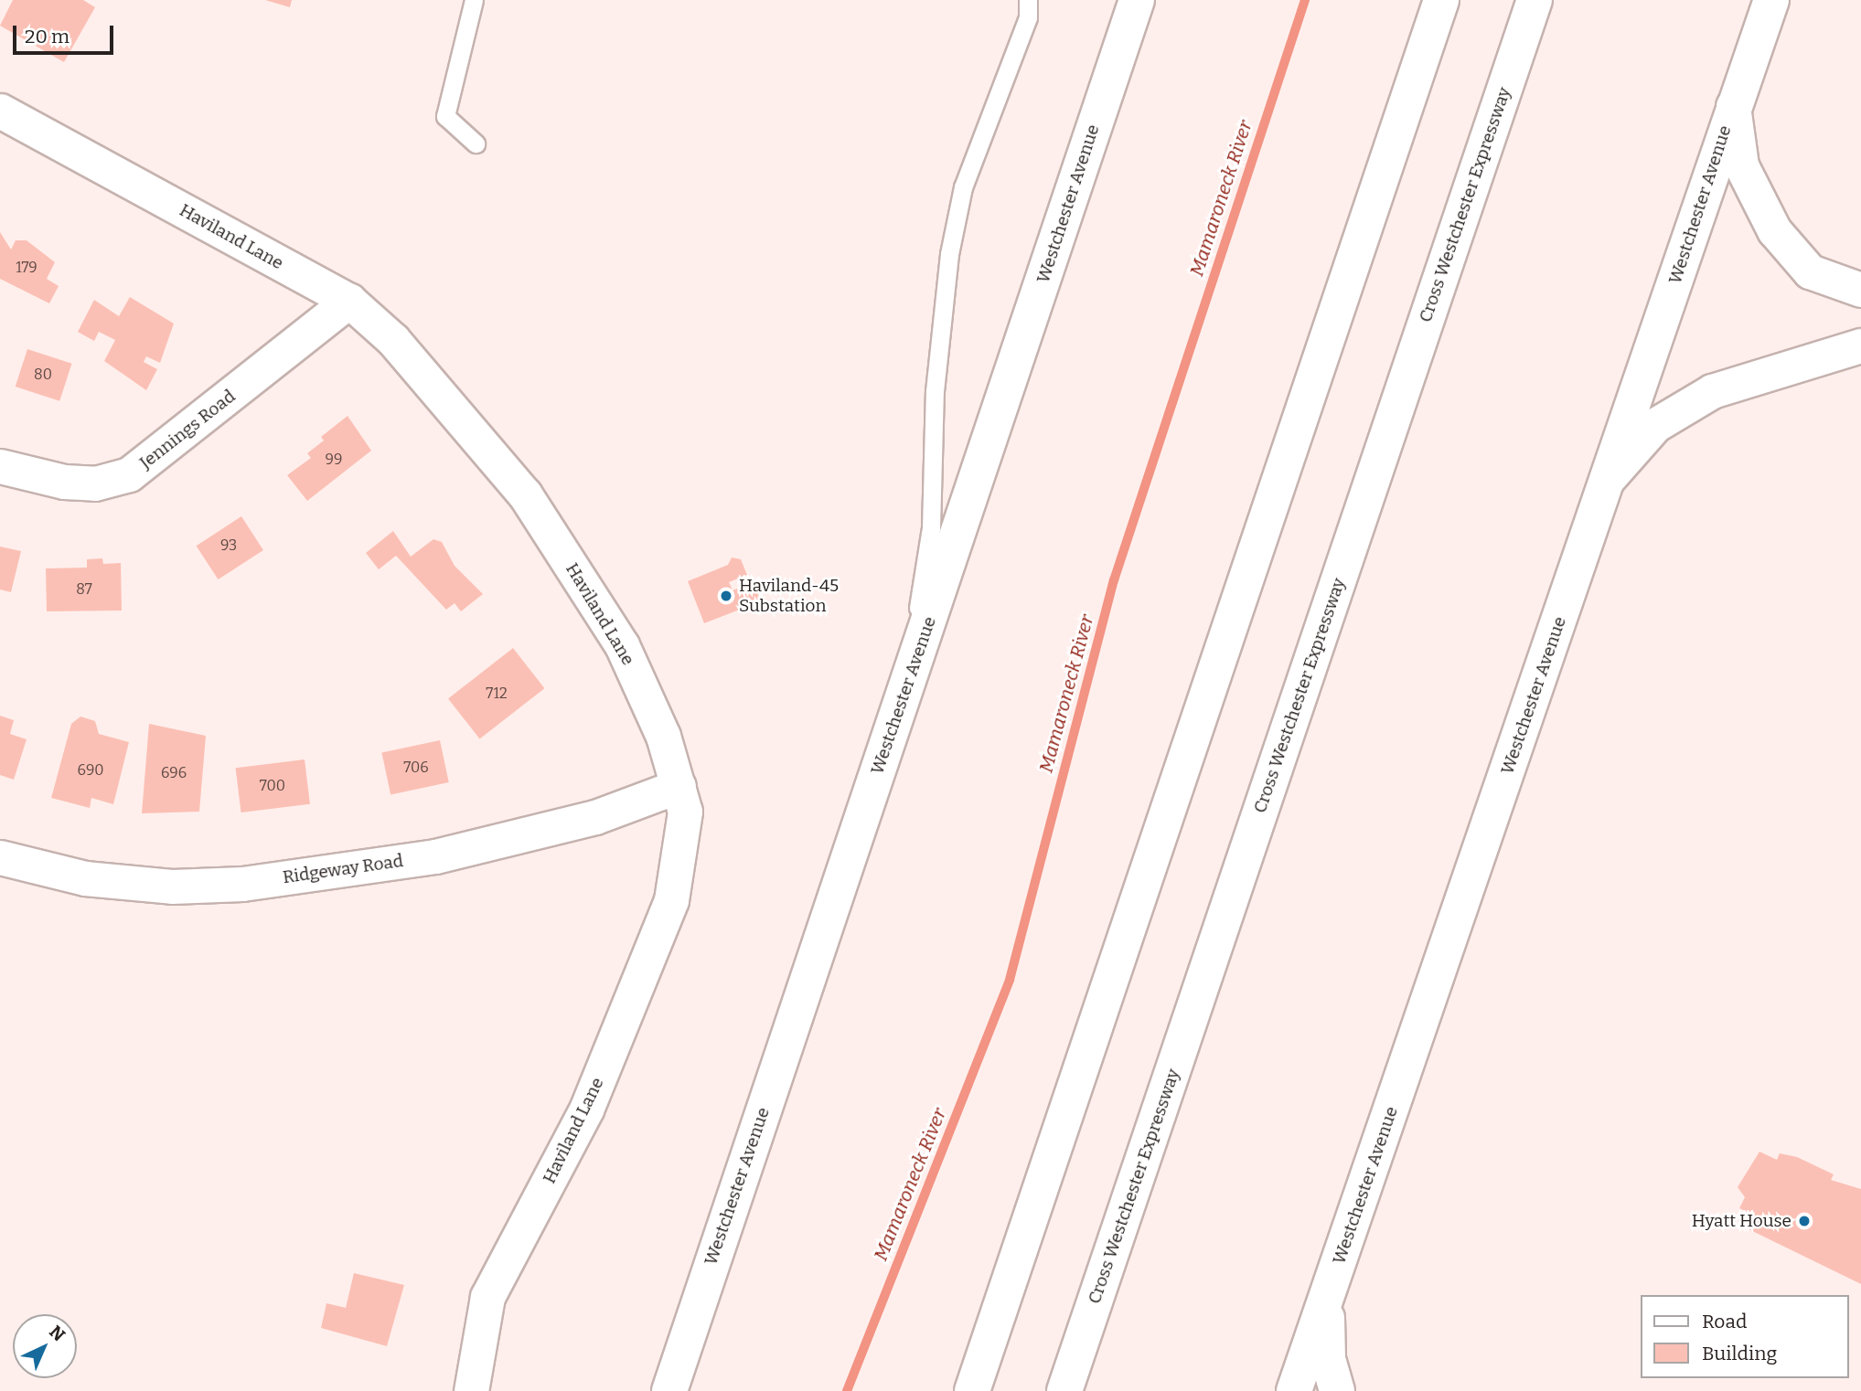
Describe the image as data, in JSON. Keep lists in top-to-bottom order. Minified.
{"streets":{"main road":["Westchester Avenue","Cross Westchester Expressway"],"street":["Haviland Lane","Jennings Road","Ridgeway Road"]},"crossings":[["Haviland Lane","Jennings Road"],["Haviland Lane","Ridgeway Road"]],"water":["Mamaroneck River"],"places":["Haviland-45 Substation","Hyatt House"],"house_numbers":["179","80","99","93","87","712","706","690","696","700"],"legend":["Road","Building"],"scale_bar":"20 m","north":"top right"}
